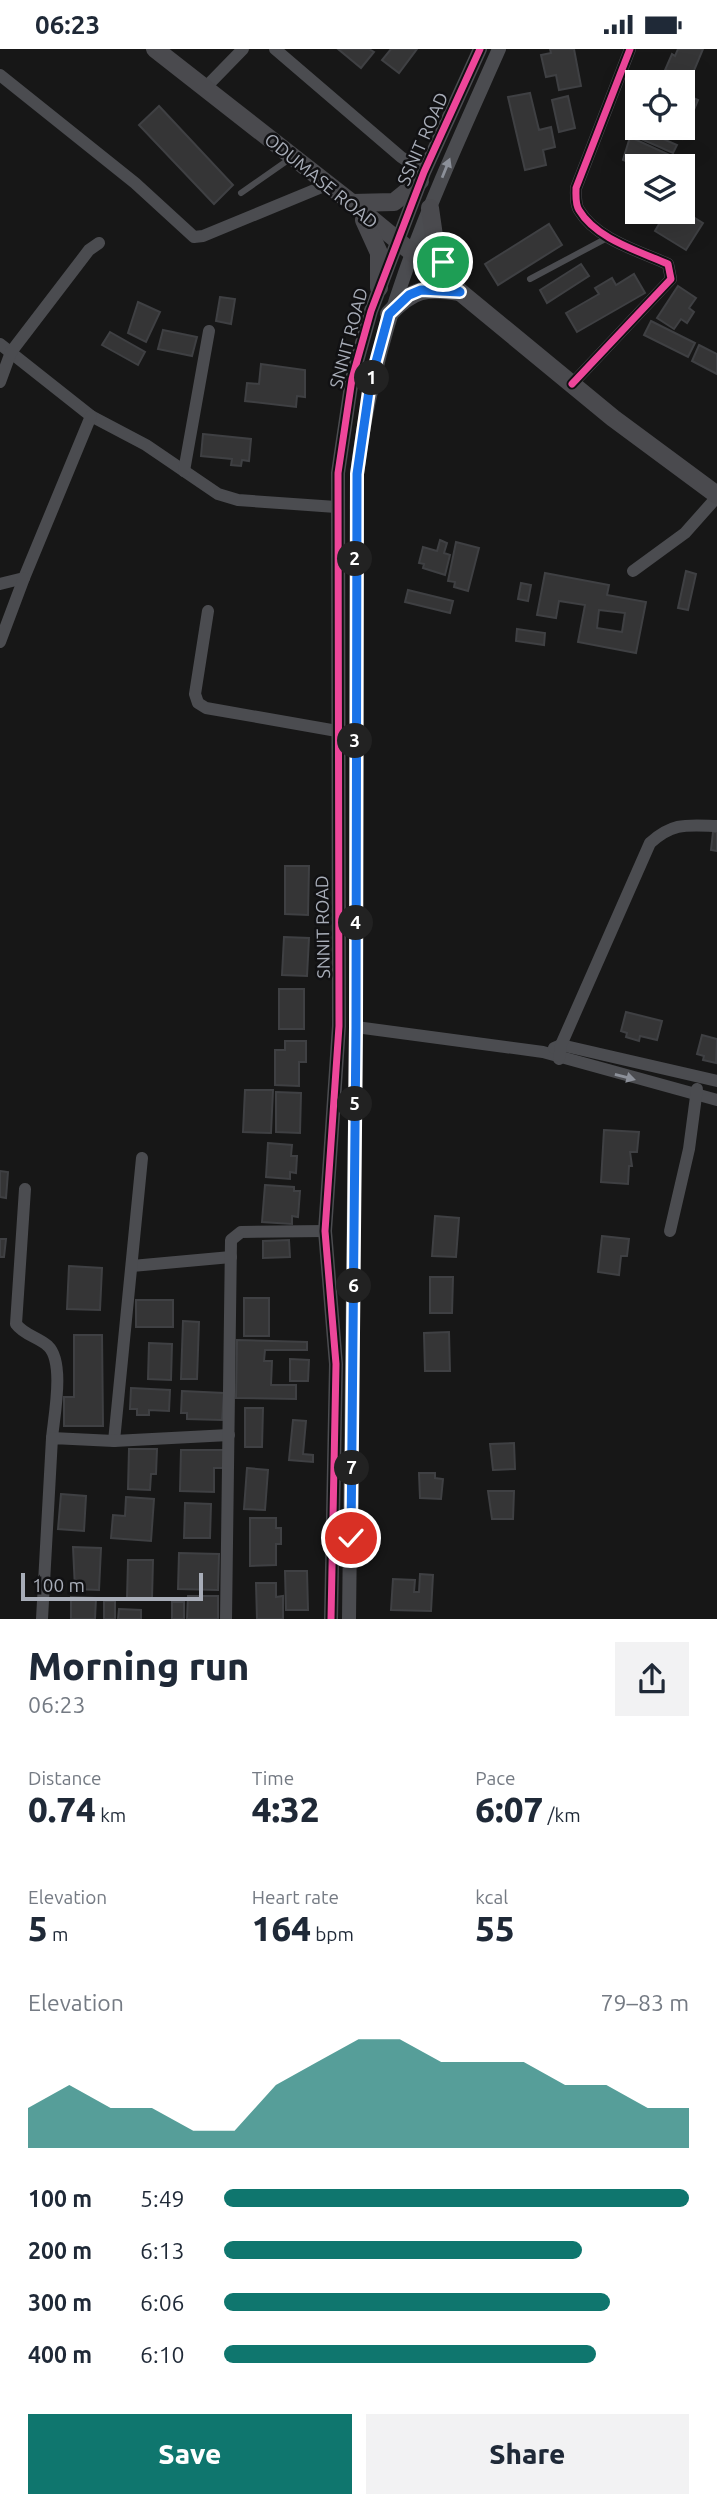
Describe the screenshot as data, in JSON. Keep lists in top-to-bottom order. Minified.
{"streets":{"main road":["ODUMASE ROAD"],"street":["SSNIT ROAD","SNNIT ROAD"]},"crossings":[["SSNIT ROAD","ODUMASE ROAD"],["SSNIT ROAD","SNNIT ROAD"],["ODUMASE ROAD","SNNIT ROAD"]],"scale_bar":"100 m","page":{"status":"06:23","pins":["1","2","3","4","5","6","7"],"scale":"100 m","heading":["Morning run","06:23"],"stats":[["Distance","0.74 km"],["Time","4:32"],["Pace","6:07 /km"],["Elevation","5 m"],["Heart rate","164 bpm"],["kcal","55"]],"chart":["Elevation","79–83 m"],"list":[{"name":"100 m","note":"5:49"},{"name":"200 m","note":"6:13"},{"name":"300 m","note":"6:06"},{"name":"400 m","note":"6:10"}],"buttons":["Save","Share"]}}
